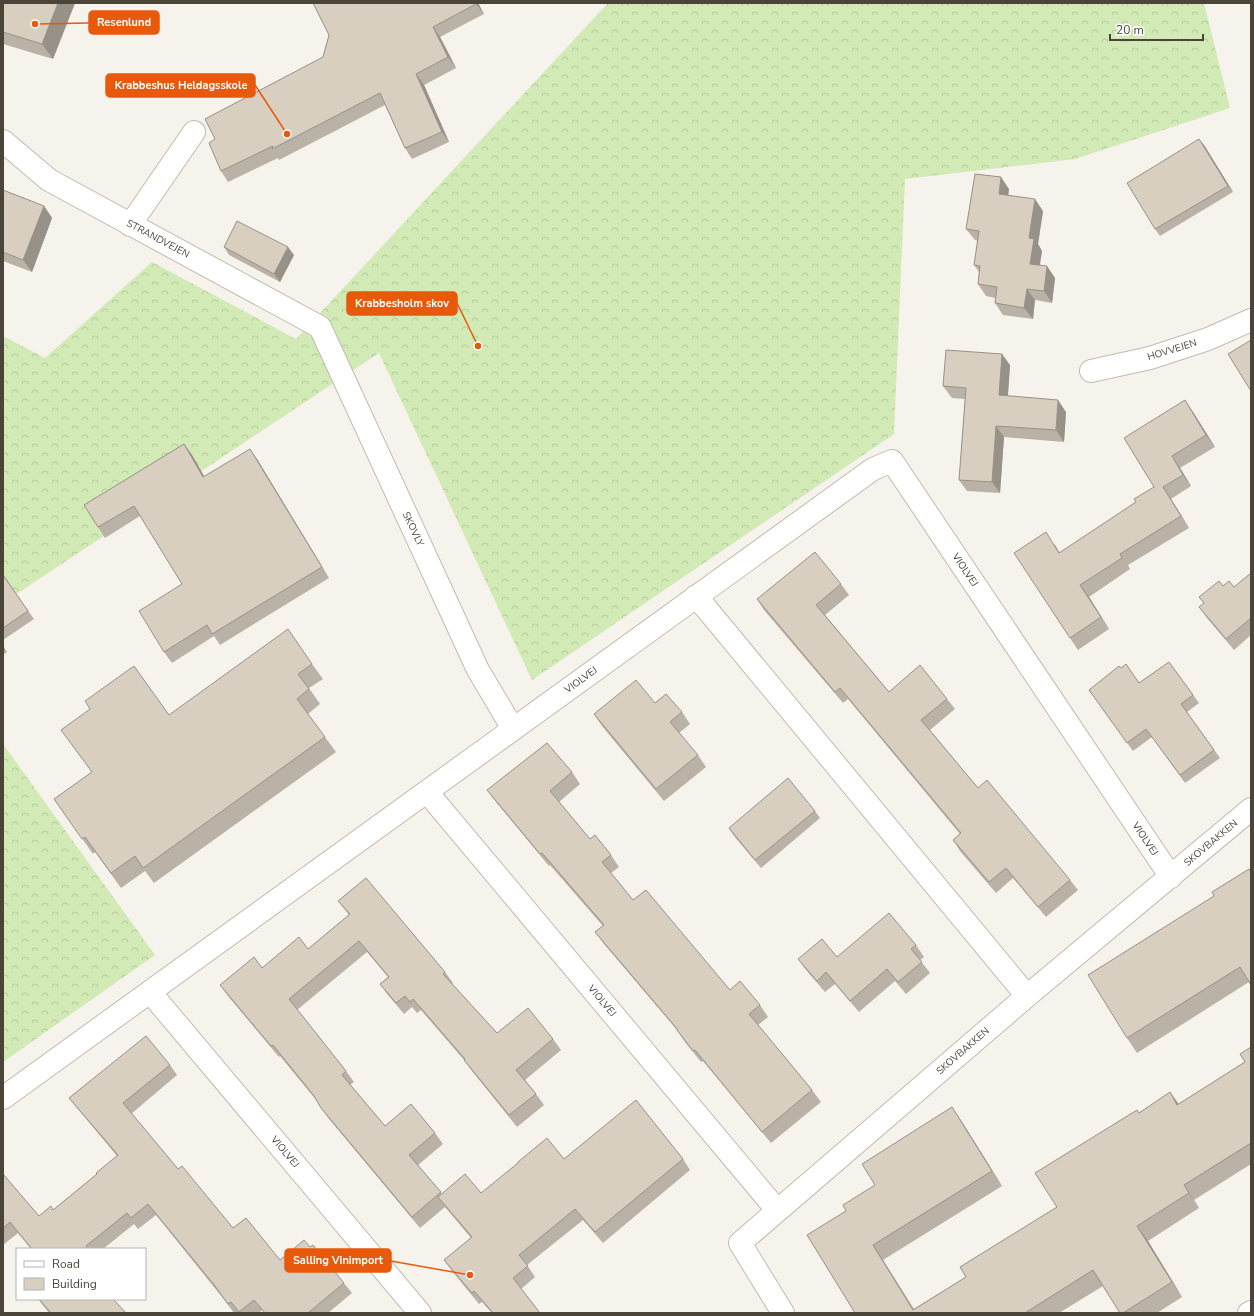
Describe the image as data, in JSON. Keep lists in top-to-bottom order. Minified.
{"streets":{"street":["STRANDVEJEN","HOVVEJEN","SKOVLY","VIOLVEJ","SKOVBAKKEN"]},"crossings":[["STRANDVEJEN","SKOVLY"],["SKOVLY","VIOLVEJ"],["VIOLVEJ","SKOVBAKKEN"]],"places":["Resenlund","Krabbeshus Heldagsskole","Krabbesholm skov","Salling Vinimport"],"legend":["Road","Building"],"scale_bar":"20 m"}
